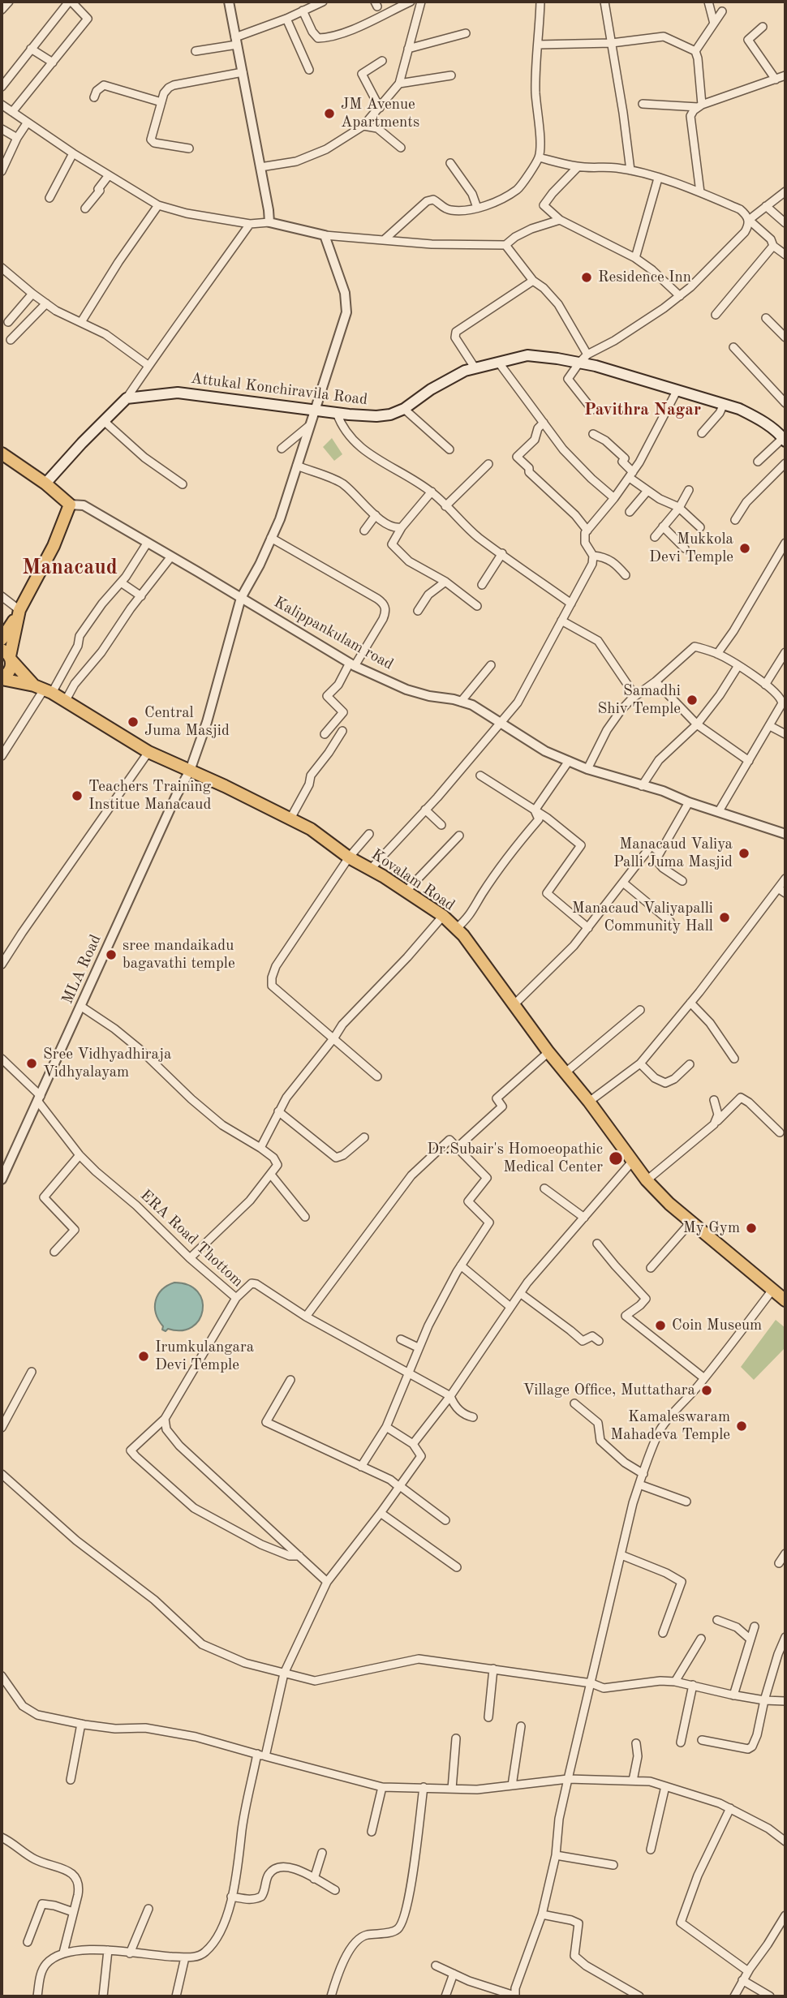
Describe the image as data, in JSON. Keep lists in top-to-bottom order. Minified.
{"streets":{"main road":["Attukal Konchiravila Road","Kovalam Road"],"street":["Kalippankulam road","MLA Road","ERA Road Thottom"]},"crossings":[["Attukal Konchiravila Road","MLA Road"],["Kalippankulam road","MLA Road"],["Kovalam Road","MLA Road"],["MLA Road","ERA Road Thottom"]],"districts":["Pavithra Nagar","Manacaud"],"places":["JM Avenue Apartments","Residence Inn","Mukkola Devi Temple","Samadhi Shiv Temple","Central Juma Masjid","Teachers Training Institue Manacaud","Manacaud Valiya Palli Juma Masjid","Manacaud Valiyapalli Community Hall","sree mandaikadu bagavathi temple","Sree Vidhyadhiraja Vidhyalayam","Dr.Subair's Homoeopathic Medical Center","My Gym","Coin Museum","Irumkulangara Devi Temple","Village Office, Muttathara","Kamaleswaram Mahadeva Temple"]}
